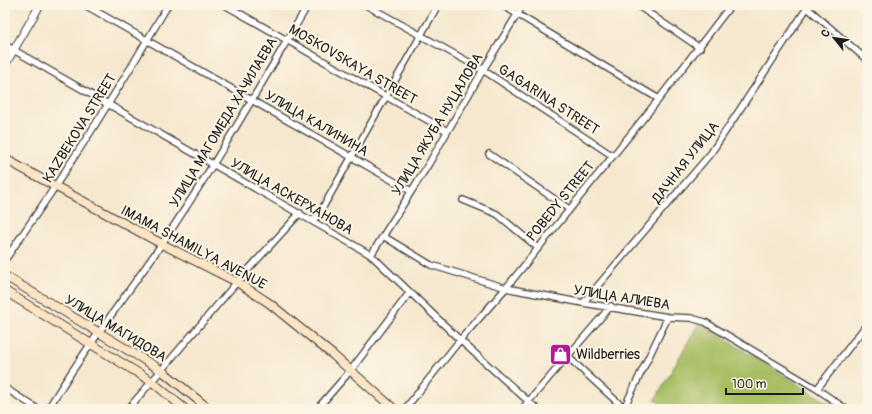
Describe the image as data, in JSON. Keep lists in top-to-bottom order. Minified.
{"streets":{"main road":["IMAMA SHAMILYA AVENUE","УЛИЦА МАГИДОВА"],"street":["MOSKOVSKAYA STREET","GAGARINA STREET","УЛИЦА МАГОМЕДА ХАЧИЛАЕВА","УЛИЦА КАЛИНИНА","УЛИЦА ЯКУБА НУЦАЛОВА","KAZBEKOVA STREET","ДАЧНАЯ УЛИЦА","УЛИЦА АСКЕРХАНОВА","POBEDY STREET","УЛИЦА АЛИЕВА"]},"crossings":[["MOSKOVSKAYA STREET","УЛИЦА МАГОМЕДА ХАЧИЛАЕВА"],["MOSKOVSKAYA STREET","УЛИЦА ЯКУБА НУЦАЛОВА"],["GAGARINA STREET","УЛИЦА ЯКУБА НУЦАЛОВА"],["GAGARINA STREET","POBEDY STREET"],["УЛИЦА МАГОМЕДА ХАЧИЛАЕВА","УЛИЦА КАЛИНИНА"],["УЛИЦА МАГОМЕДА ХАЧИЛАЕВА","УЛИЦА АСКЕРХАНОВА"],["УЛИЦА МАГОМЕДА ХАЧИЛАЕВА","IMAMA SHAMILYA AVENUE"],["УЛИЦА МАГОМЕДА ХАЧИЛАЕВА","УЛИЦА МАГИДОВА"],["УЛИЦА КАЛИНИНА","УЛИЦА ЯКУБА НУЦАЛОВА"],["УЛИЦА КАЛИНИНА","KAZBEKOVA STREET"],["УЛИЦА ЯКУБА НУЦАЛОВА","УЛИЦА АСКЕРХАНОВА"],["УЛИЦА ЯКУБА НУЦАЛОВА","УЛИЦА АЛИЕВА"],["KAZBEKOVA STREET","УЛИЦА АСКЕРХАНОВА"],["KAZBEKOVA STREET","IMAMA SHAMILYA AVENUE"],["ДАЧНАЯ УЛИЦА","УЛИЦА АЛИЕВА"],["УЛИЦА АСКЕРХАНОВА","POBEDY STREET"],["POBEDY STREET","УЛИЦА АЛИЕВА"]],"places":{"shop":["Wildberries"]},"scale_bar":"100 m","north":"top left"}
